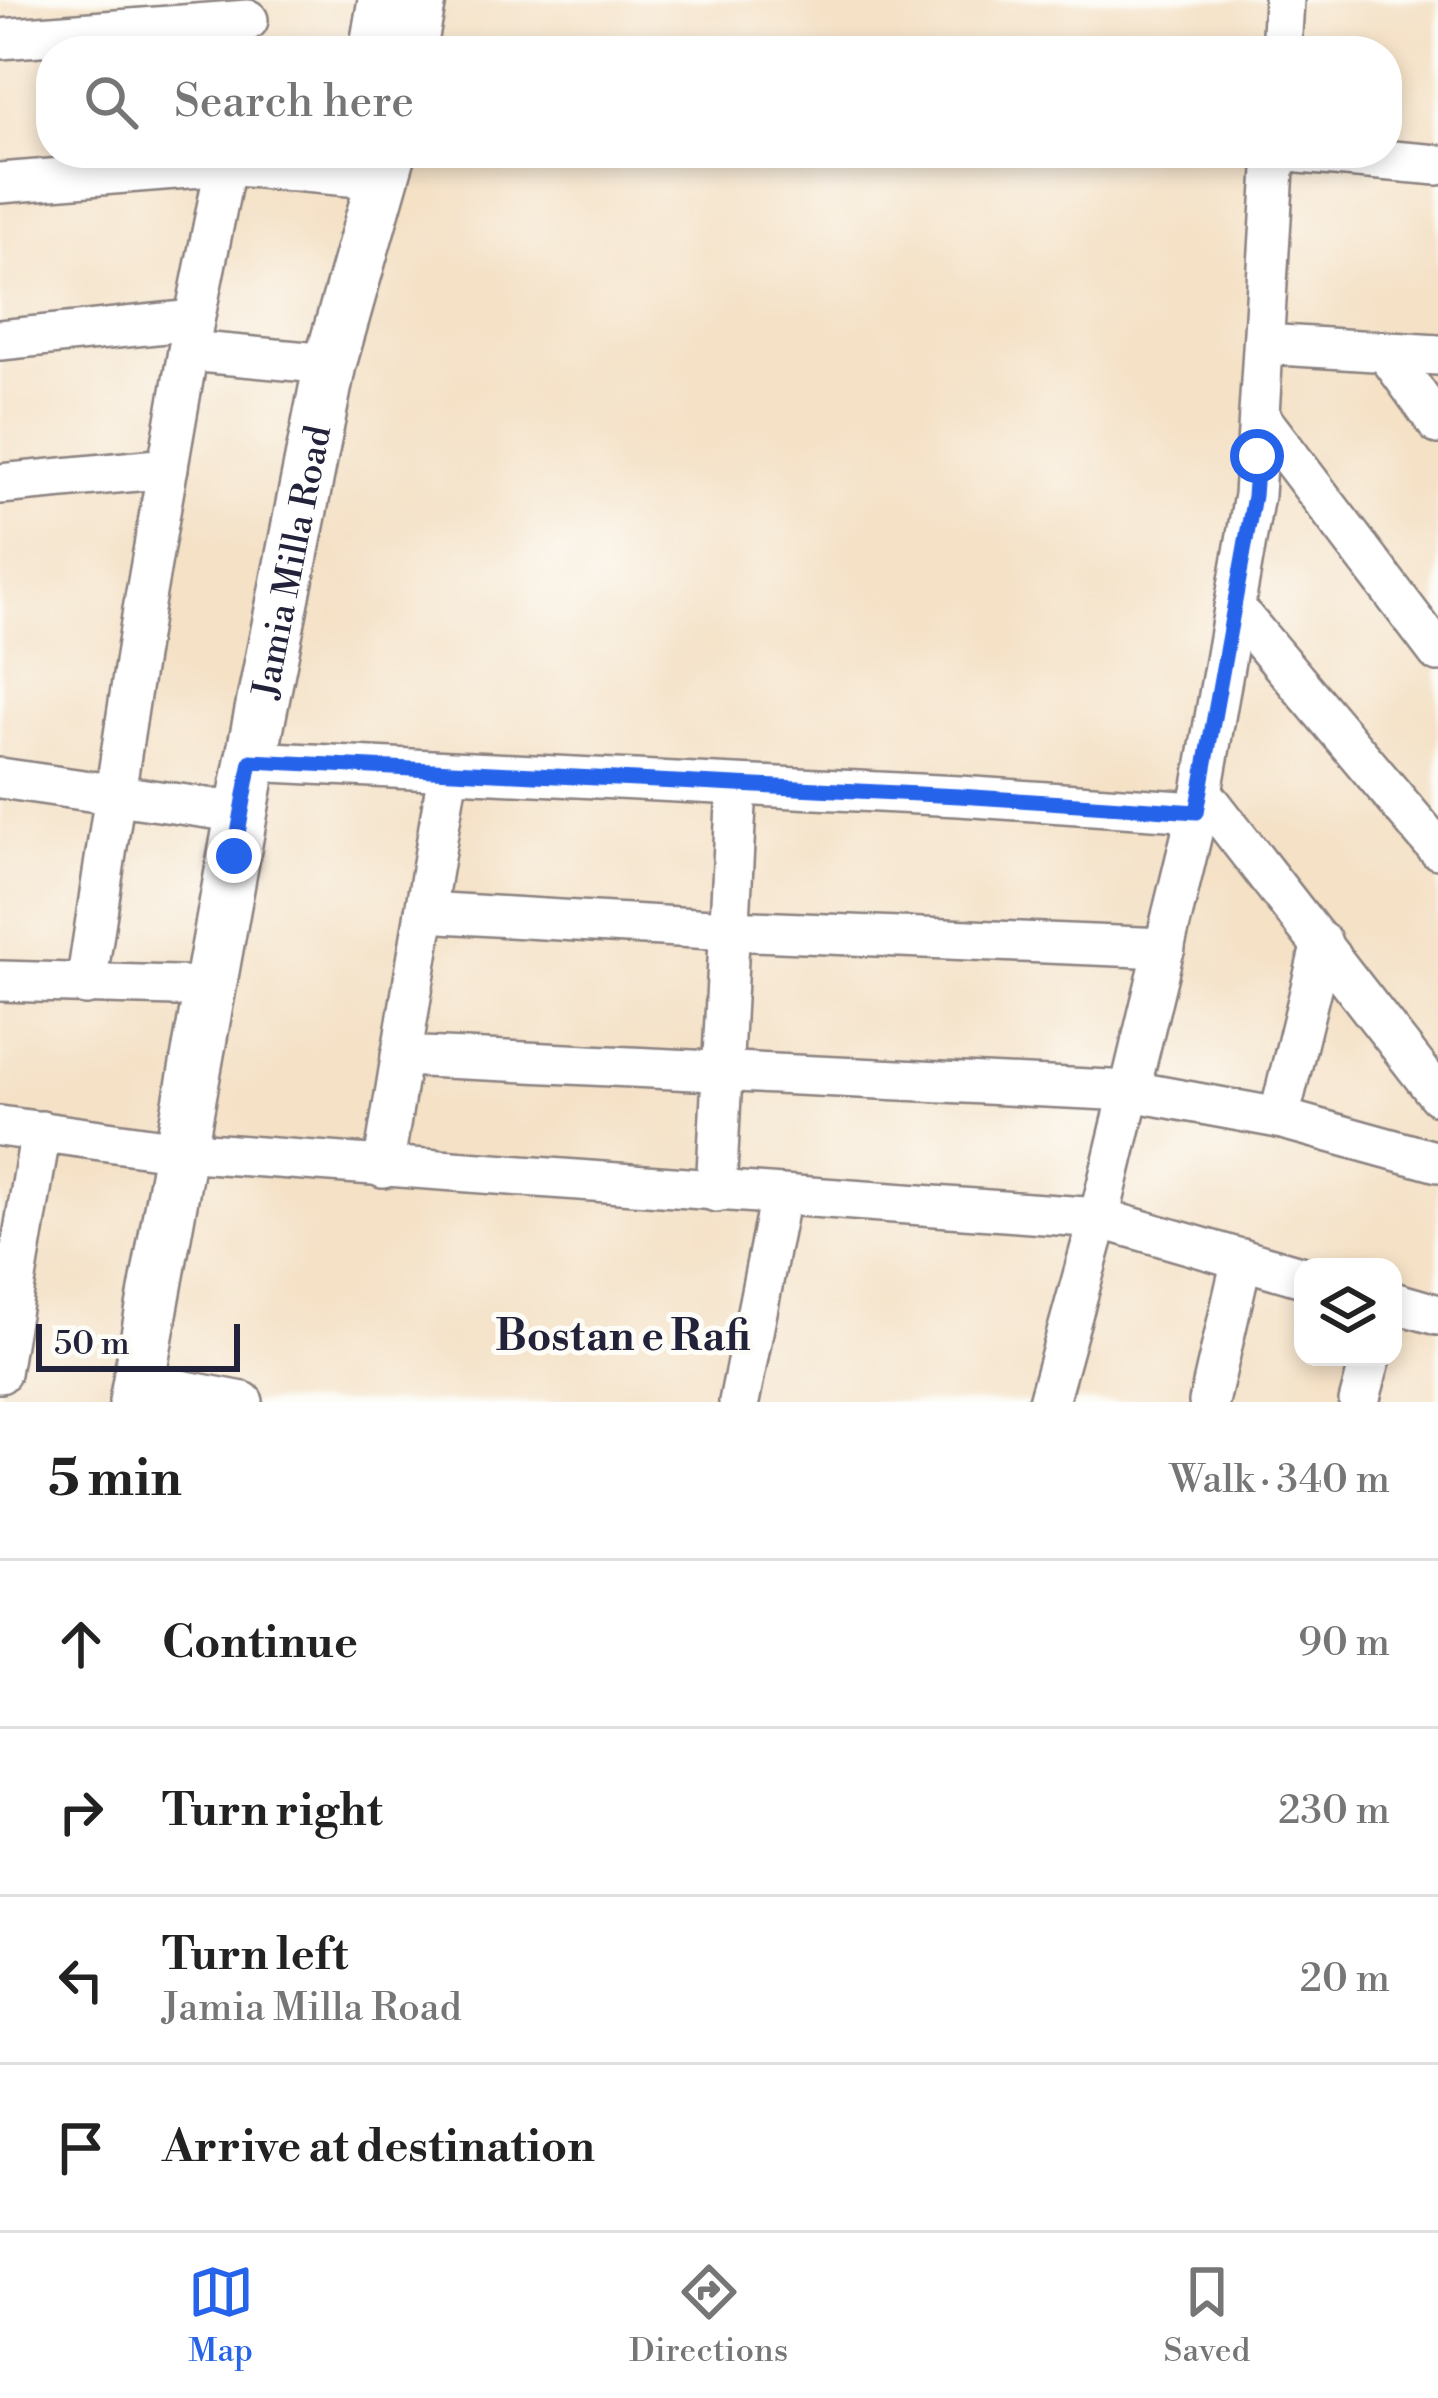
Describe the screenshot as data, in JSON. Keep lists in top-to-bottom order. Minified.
{"streets":{"main road":["Jamia Milla Road"]},"districts":["Bostan e Rafi"],"scale_bar":"50 m","page":{"search":"Search here","scale":"50 m","heading":["5 min","Walk · 340 m"],"list":[["Continue","90 m"],["Turn right","230 m"],["Turn left","Jamia Milla Road","20 m"],"Arrive at destination"],"nav":["Map","Directions","Saved"]}}
